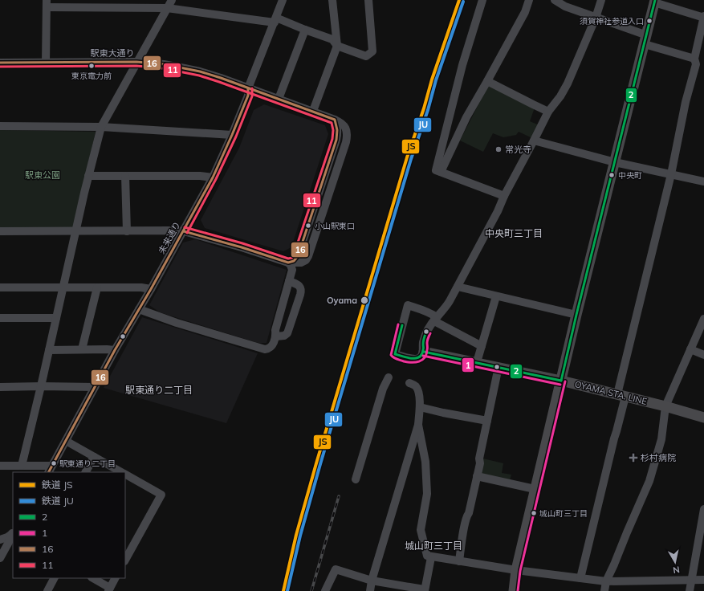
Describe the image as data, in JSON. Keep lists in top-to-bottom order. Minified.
{"streets":{"main road":["OYAMA STA. LINE"],"street":["駅東大通り","未来通り"]},"crossings":[["駅東大通り","未来通り"]],"districts":["中央町三丁目","駅東通り二丁目","城山町三丁目"],"parks":["駅東公園"],"places":{"other":["須賀神社参道入口","東京電力前","常光寺","中央町","小山駅東口","Oyama","駅東通り二丁目","城山町三丁目"],"health":["杉村病院"]},"lines":["rail line JS","transit line 2","rail line JU","transit line 16","transit line 11","transit line 1"],"legend":["鉄道 JS","鉄道 JU","2","1","16","11"],"north":"bottom"}
